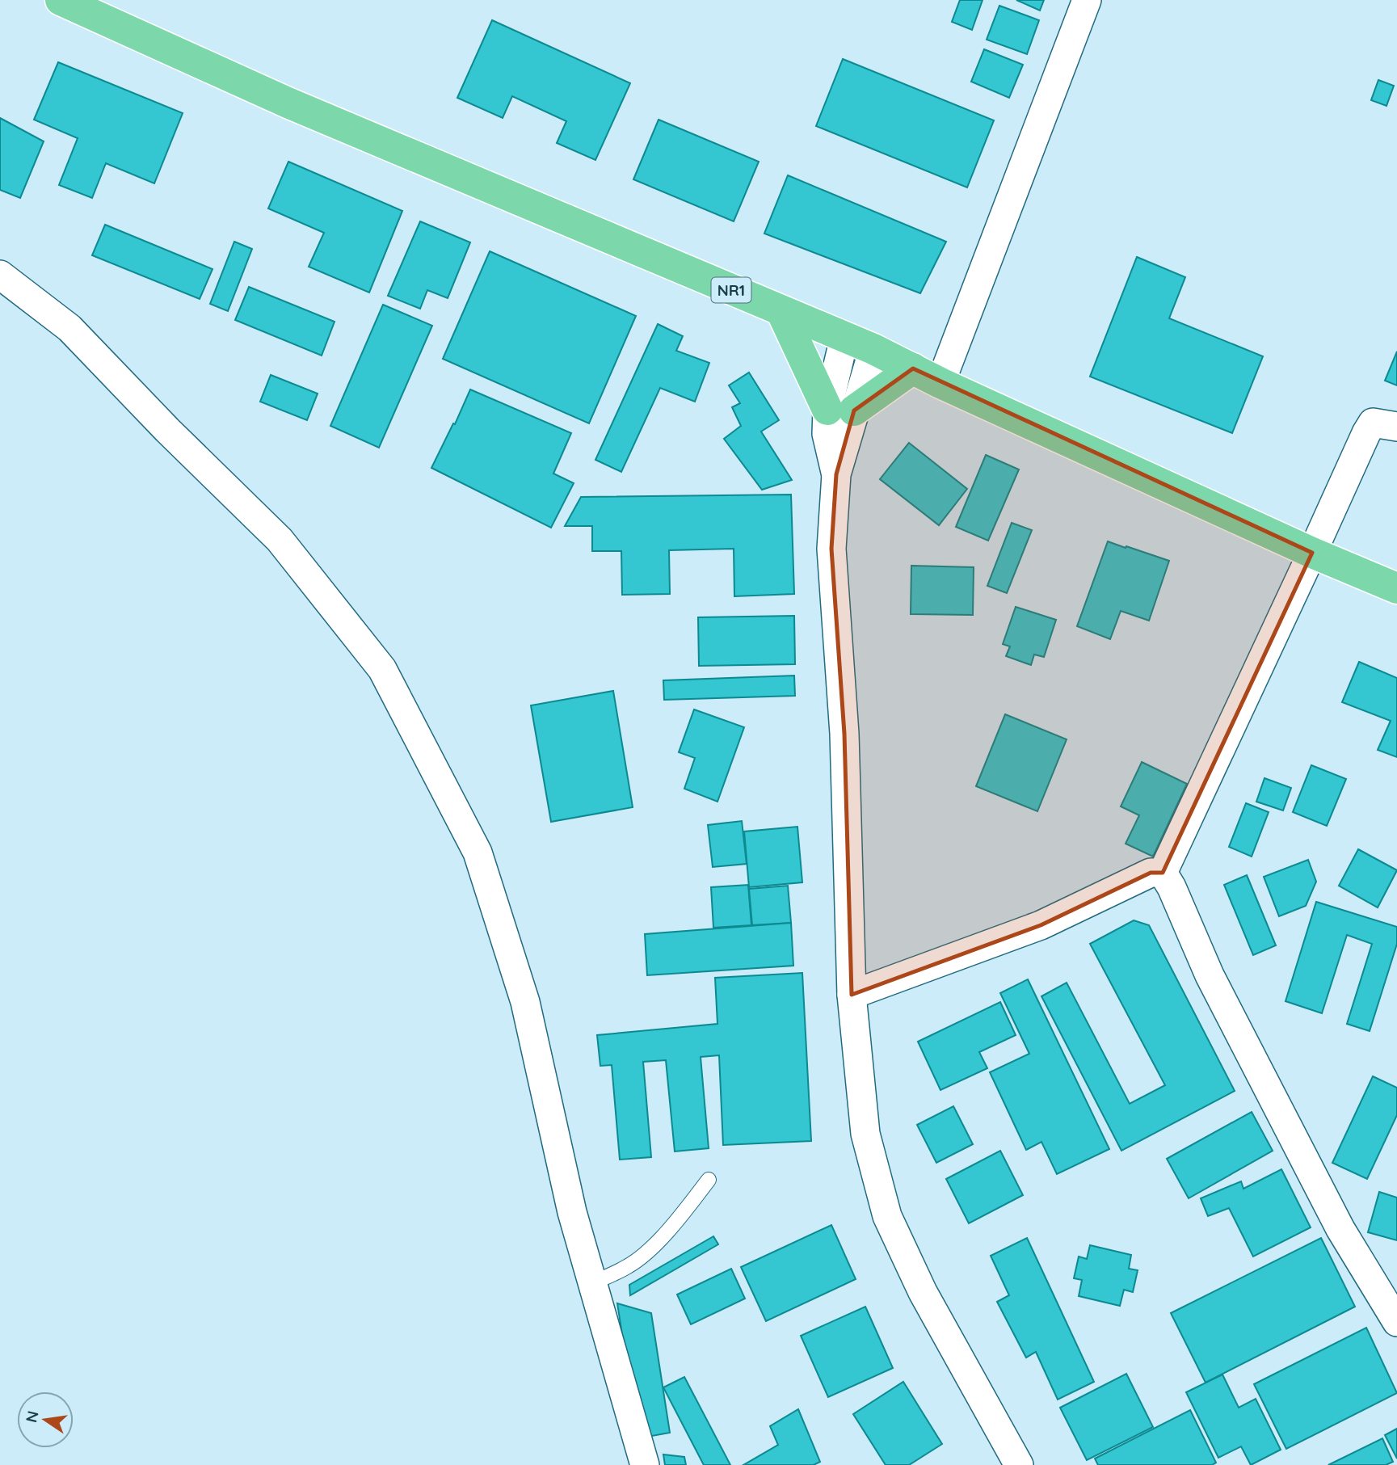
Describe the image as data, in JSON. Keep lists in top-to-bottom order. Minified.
{"streets":{"highway":["NR1"]},"north":"left"}
